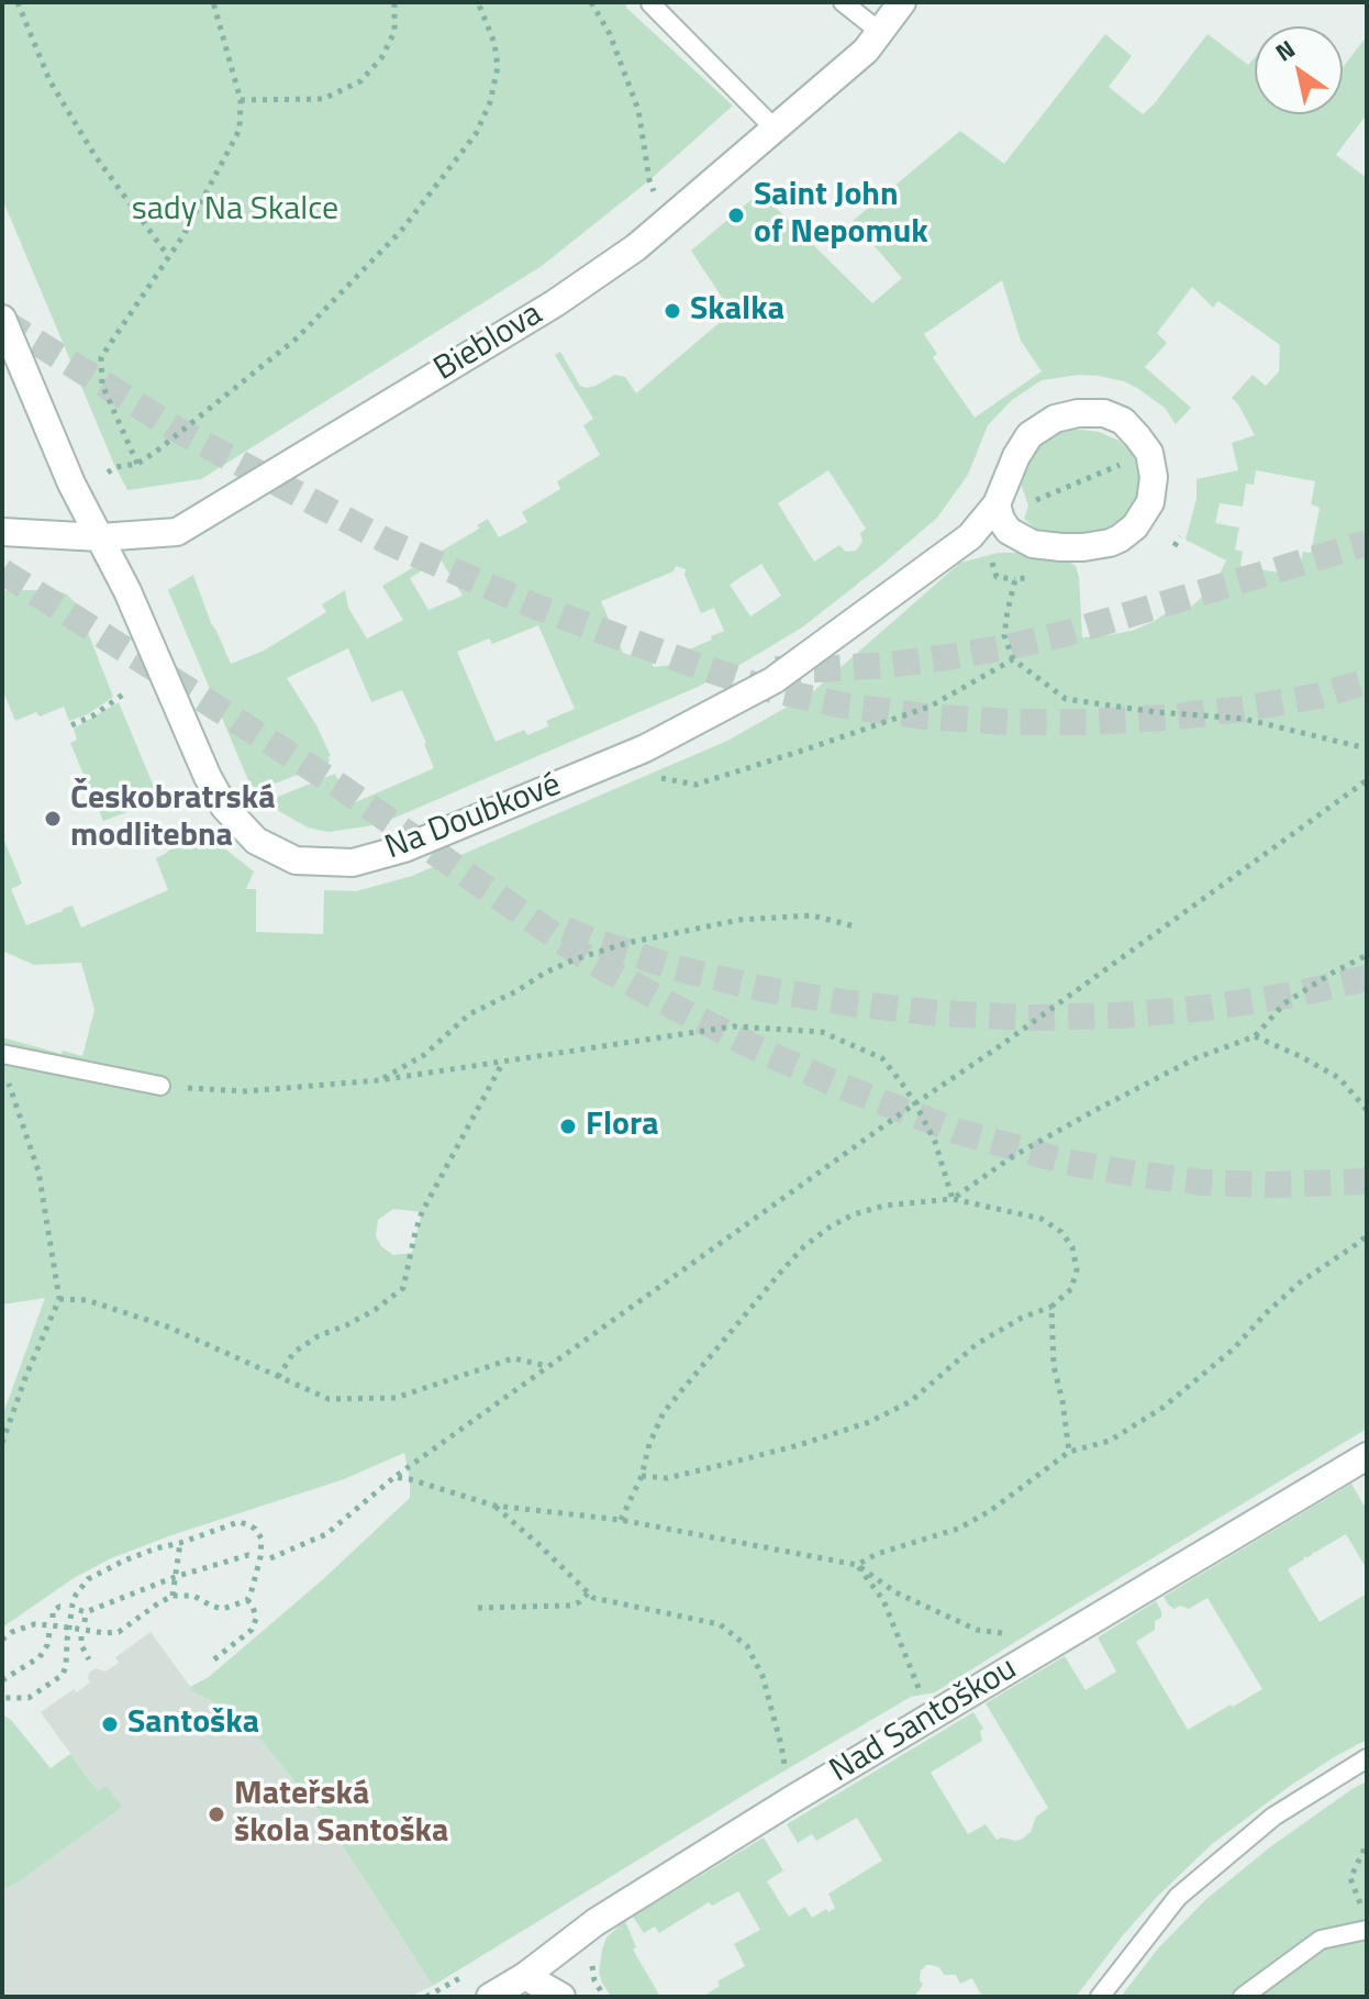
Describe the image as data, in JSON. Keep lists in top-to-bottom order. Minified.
{"streets":{"street":["Bieblova","Na Doubkové","Nad Santoškou"]},"crossings":[["Bieblova","Na Doubkové"]],"parks":["sady Na Skalce"],"places":["Saint John of Nepomuk","Skalka","Českobratrská modlitebna","Flora","Santoška","Mateřská škola Santoška"],"north":"top left"}
